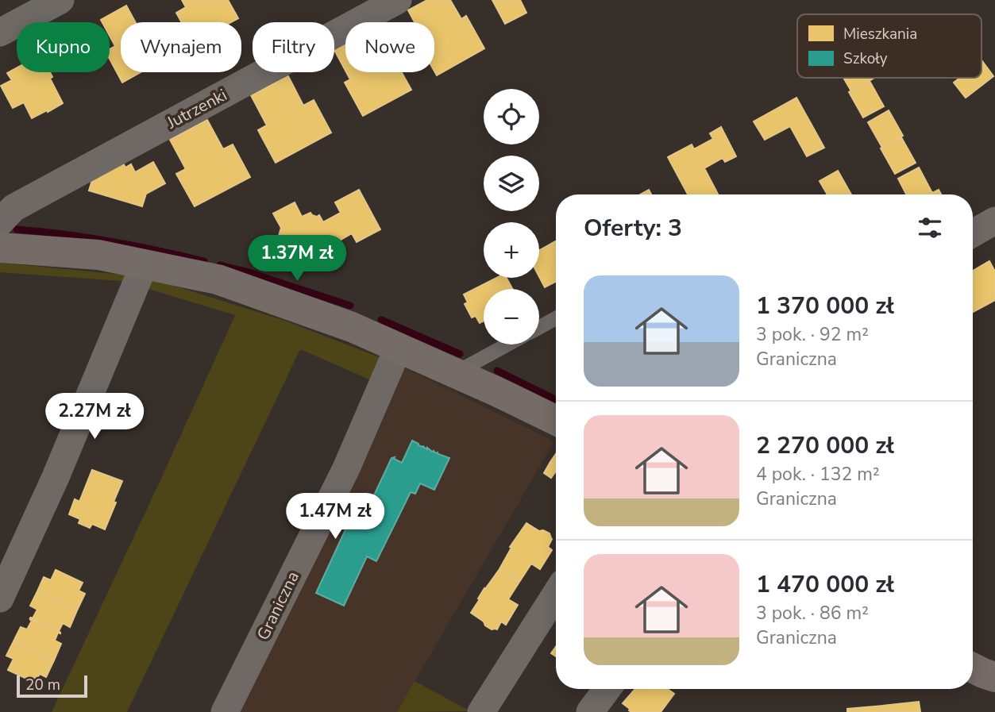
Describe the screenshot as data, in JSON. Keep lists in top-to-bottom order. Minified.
{"streets":{"street":["Jutrzenki","Graniczna"]},"legend":["Mieszkania","Szkoły"],"scale_bar":"20 m","page":{"chip":["Kupno","Wynajem","Filtry","Nowe"],"map_buttons":["+","−"],"heading":"Oferty: 3","price":["1.37M zł","2.27M zł","1.47M zł"],"list":[{"name":"1 370 000 zł","note":"3 pok. · 92 m² · Graniczna"},{"name":"2 270 000 zł","note":"4 pok. · 132 m² · Graniczna"},{"name":"1 470 000 zł","note":"3 pok. · 86 m² · Graniczna"}],"scale":"20 m"}}
